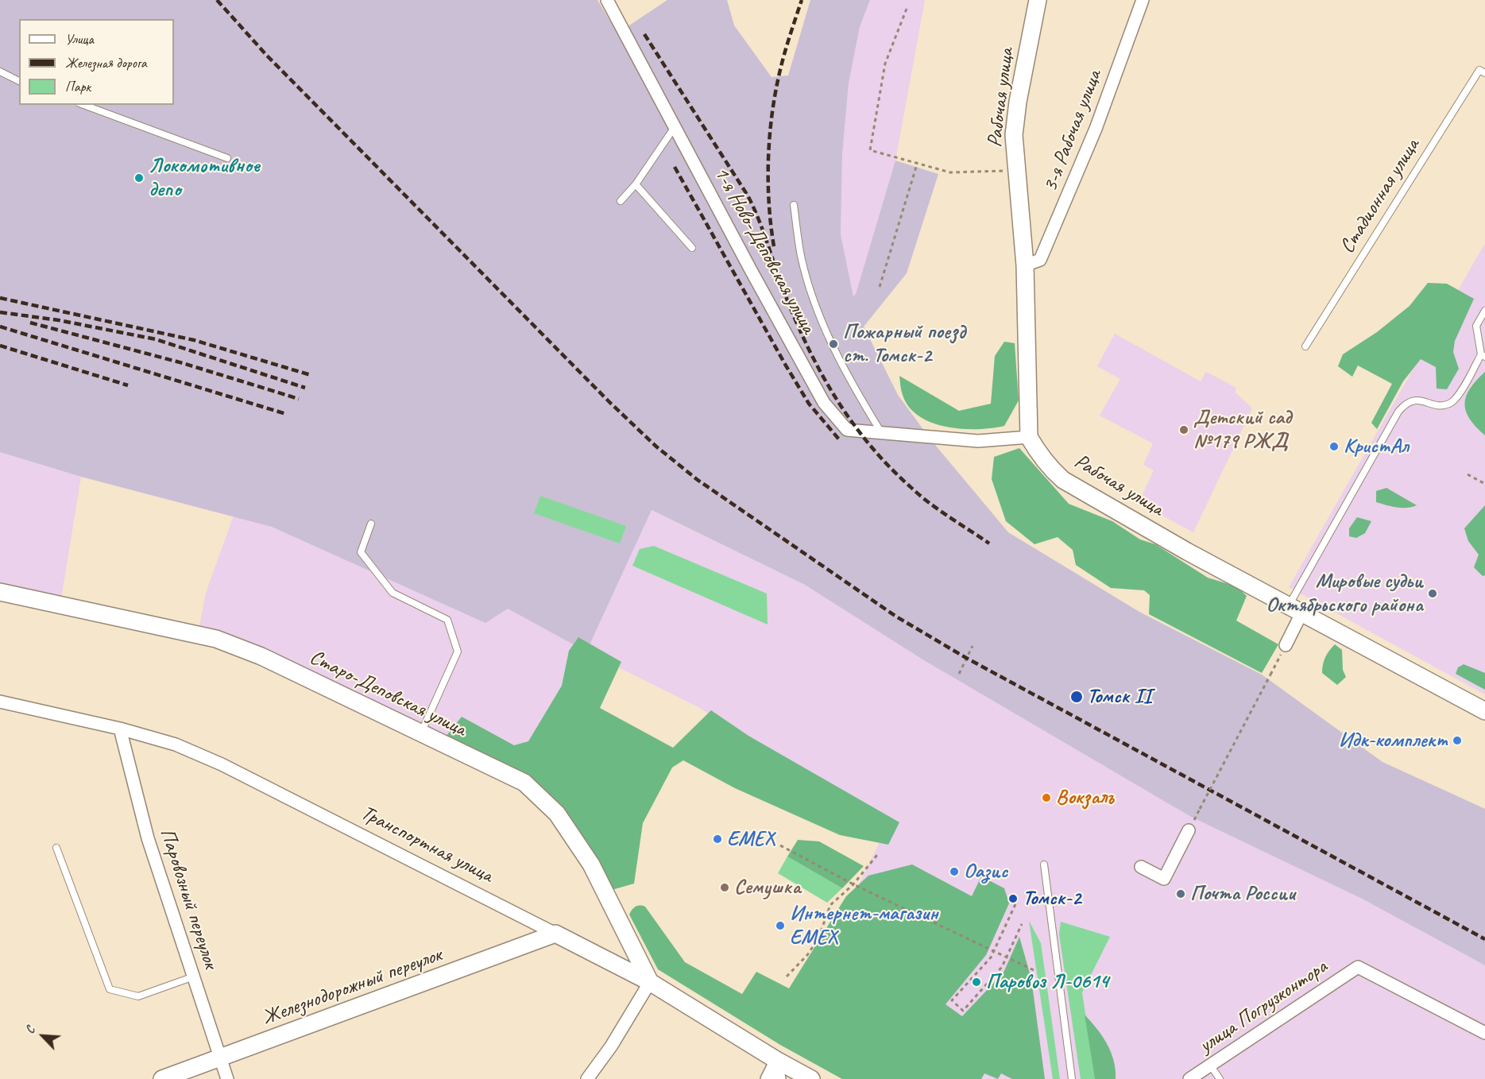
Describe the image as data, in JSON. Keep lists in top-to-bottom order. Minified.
{"streets":{"street":["Рабочая улица","3-я Рабочая улица","1-я Ново-Деповская улица","Старо-Деповская улица","Транспортная улица","Паровозный переулок","Железнодорожный переулок","улица Погрузконтора"],"lane":["Стадионная улица"]},"crossings":[["Рабочая улица","3-я Рабочая улица"],["Рабочая улица","1-я Ново-Деповская улица"],["Старо-Деповская улица","Транспортная улица"],["Транспортная улица","Паровозный переулок"],["Транспортная улица","Железнодорожный переулок"],["Паровозный переулок","Железнодорожный переулок"]],"places":["Локомотивное депо","Пожарный поезд ст. Томск-2","Детский сад №179 РЖД","КристАл","Мировые судьи Октябрьского района","Томск II","Идк-комплект","Вокзалъ","EMEX","Оазис","Семушка","Почта России","Томск-2","Интернет-магазин EMEX","Паровоз Л-0614"],"legend":["Улица","Железная дорога","Парк"],"north":"top left"}
